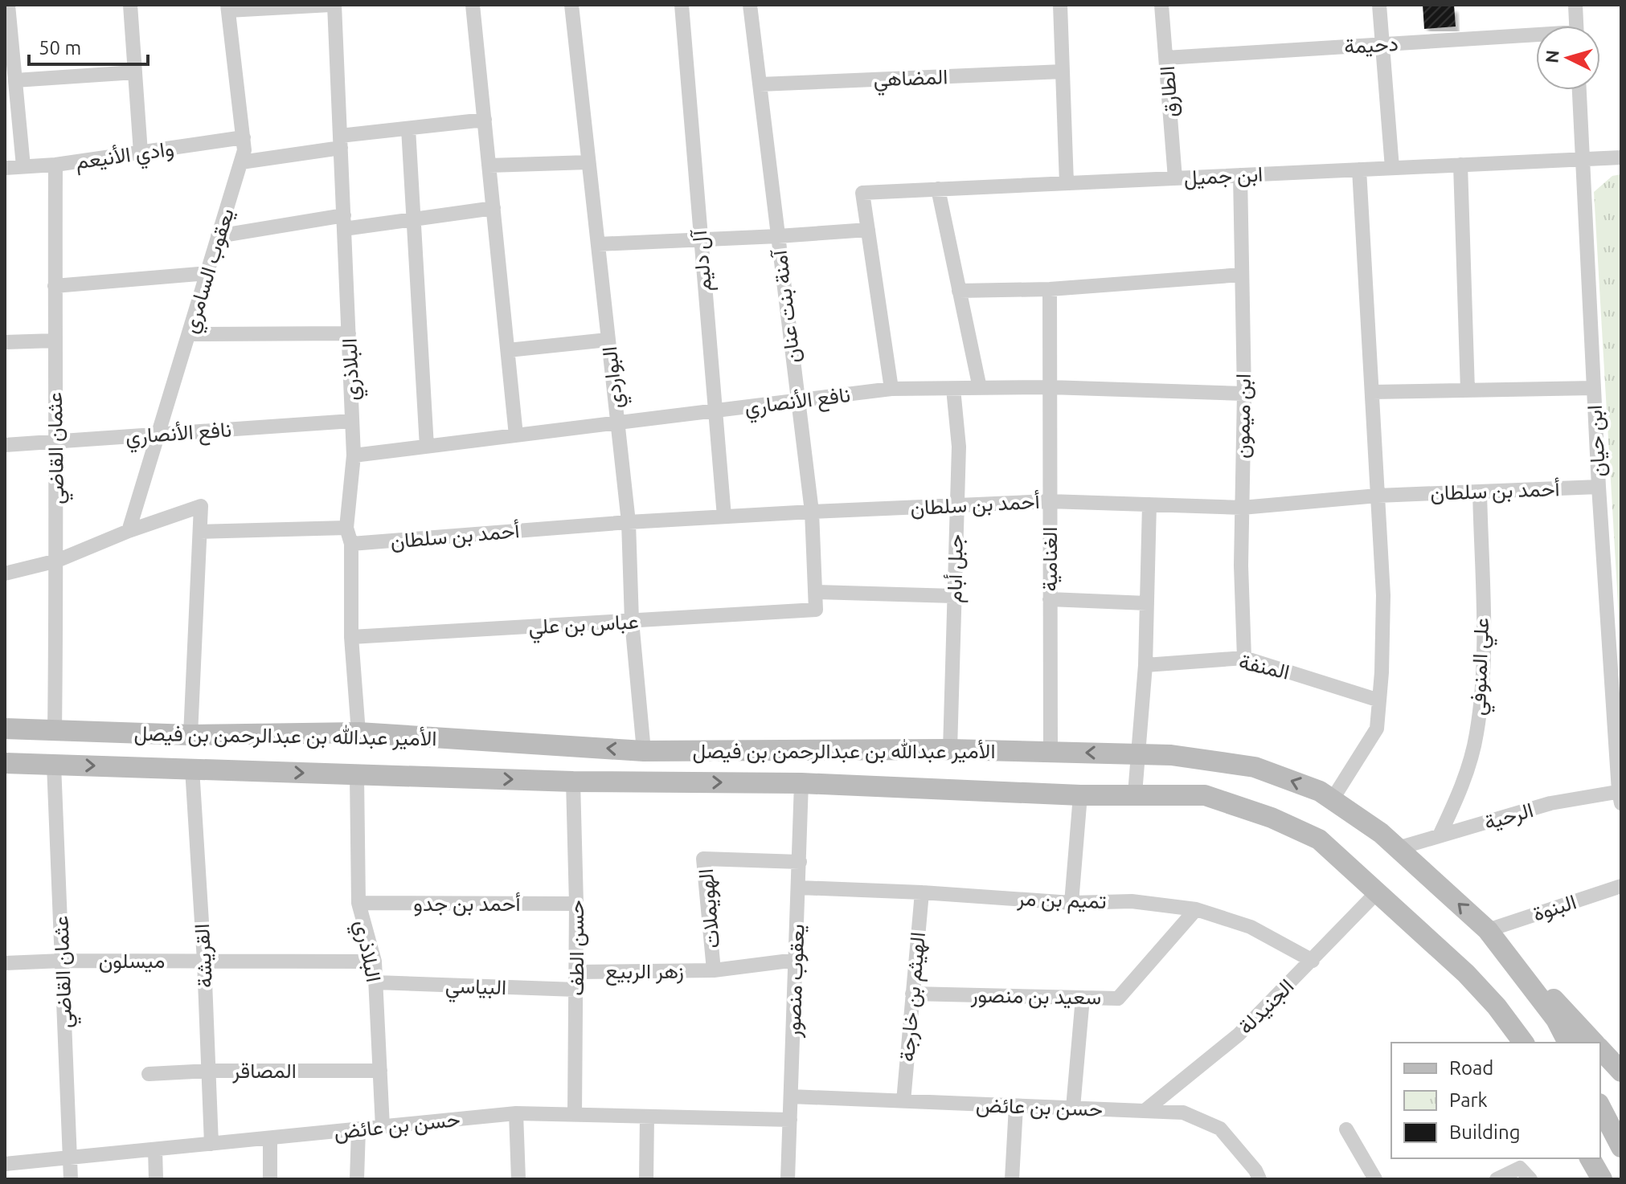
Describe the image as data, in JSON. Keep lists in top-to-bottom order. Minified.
{"streets":{"main road":["الأمير عبدالله بن عبدالرحمن بن فيصل"],"street":["دحيمة","المضاهي","الطارق","وادي الأنيعم","ابن جميل","آل دليم","يعقوب السامري","آمنة بنت عنان","البلاذري","البواردي","نافع الأنصاري","ابن ميمون","ابن حيان","عثمان القاضي","أحمد بن سلطان","الغنامية","جبل أبام","عباس بن علي","المنفة","علي المنوفي","الرحية","تميم بن مر","أحمد بن جدو","البنوة","الهويملات","حسن الطف","القريشة","ميسلون","زهر الربيع","يعقوب منصور","البياسي","سعيد بن منصور","الهيثم بن خارجة","الجنيدلة","المصاقر","حسن بن عائض"]},"crossings":[["دحيمة","الطارق"],["المضاهي","آمنة بنت عنان"],["الطارق","ابن جميل"],["وادي الأنيعم","يعقوب السامري"],["وادي الأنيعم","عثمان القاضي"],["ابن جميل","نافع الأنصاري"],["ابن جميل","ابن ميمون"],["ابن جميل","ابن حيان"],["آل دليم","نافع الأنصاري"],["آل دليم","أحمد بن سلطان"],["يعقوب السامري","نافع الأنصاري"],["آمنة بنت عنان","نافع الأنصاري"],["آمنة بنت عنان","أحمد بن سلطان"],["آمنة بنت عنان","عباس بن علي"],["البلاذري","نافع الأنصاري"],["البلاذري","أحمد بن سلطان"],["البلاذري","عباس بن علي"],["البلاذري","الأمير عبدالله بن عبدالرحمن بن فيصل"],["البلاذري","أحمد بن جدو"],["البلاذري","ميسلون"],["البلاذري","البياسي"],["البلاذري","المصاقر"],["البلاذري","حسن بن عائض"],["البواردي","نافع الأنصاري"],["البواردي","أحمد بن سلطان"],["البواردي","عباس بن علي"],["البواردي","الأمير عبدالله بن عبدالرحمن بن فيصل"],["نافع الأنصاري","ابن ميمون"],["نافع الأنصاري","عثمان القاضي"],["نافع الأنصاري","الغنامية"],["نافع الأنصاري","جبل أبام"],["ابن ميمون","أحمد بن سلطان"],["ابن ميمون","المنفة"],["ابن حيان","أحمد بن سلطان"],["ابن حيان","الرحية"],["عثمان القاضي","الأمير عبدالله بن عبدالرحمن بن فيصل"],["عثمان القاضي","ميسلون"],["عثمان القاضي","حسن بن عائض"],["أحمد بن سلطان","الغنامية"],["أحمد بن سلطان","جبل أبام"],["أحمد بن سلطان","علي المنوفي"],["الغنامية","الأمير عبدالله بن عبدالرحمن بن فيصل"],["جبل أبام","الأمير عبدالله بن عبدالرحمن بن فيصل"],["علي المنوفي","الرحية"],["الأمير عبدالله بن عبدالرحمن بن فيصل","الرحية"],["الأمير عبدالله بن عبدالرحمن بن فيصل","البنوة"],["الأمير عبدالله بن عبدالرحمن بن فيصل","حسن الطف"],["الأمير عبدالله بن عبدالرحمن بن فيصل","القريشة"],["الأمير عبدالله بن عبدالرحمن بن فيصل","يعقوب منصور"],["الأمير عبدالله بن عبدالرحمن بن فيصل","الجنيدلة"],["تميم بن مر","يعقوب منصور"],["تميم بن مر","سعيد بن منصور"],["تميم بن مر","الهيثم بن خارجة"],["تميم بن مر","الجنيدلة"],["أحمد بن جدو","حسن الطف"],["الهويملات","زهر الربيع"],["الهويملات","يعقوب منصور"],["حسن الطف","زهر الربيع"],["حسن الطف","البياسي"],["حسن الطف","حسن بن عائض"],["القريشة","ميسلون"],["القريشة","المصاقر"],["القريشة","حسن بن عائض"],["يعقوب منصور","حسن بن عائض"],["سعيد بن منصور","الهيثم بن خارجة"],["الهيثم بن خارجة","حسن بن عائض"],["الجنيدلة","حسن بن عائض"]],"legend":["Road","Park","Building"],"scale_bar":"50 m","north":"left"}
